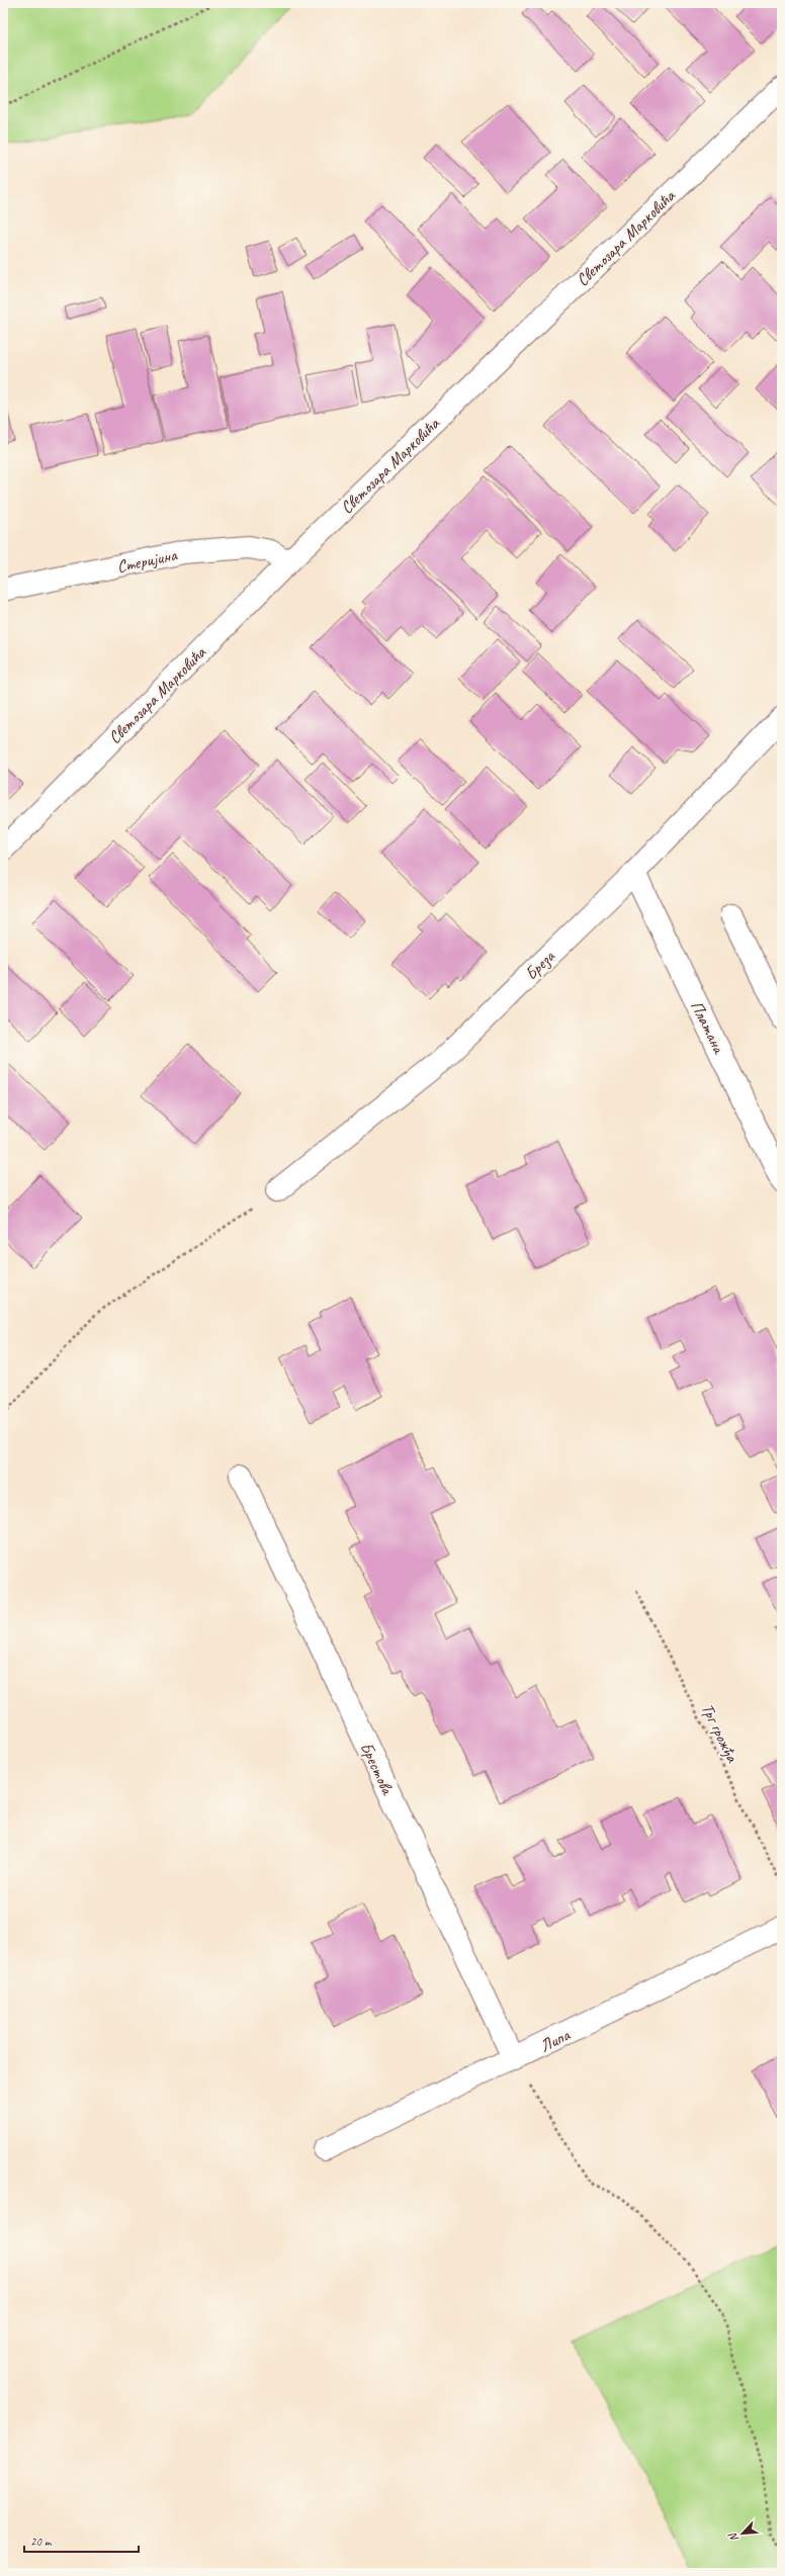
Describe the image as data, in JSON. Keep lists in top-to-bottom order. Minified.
{"streets":{"street":["Светозара Марковића","Стеријина","Бреза","Платана","Брестова","Липа"],"path":["Трг грожђа"]},"crossings":[["Светозара Марковића","Стеријина"],["Бреза","Платана"],["Брестова","Липа"]],"scale_bar":"20 m","north":"bottom left"}
